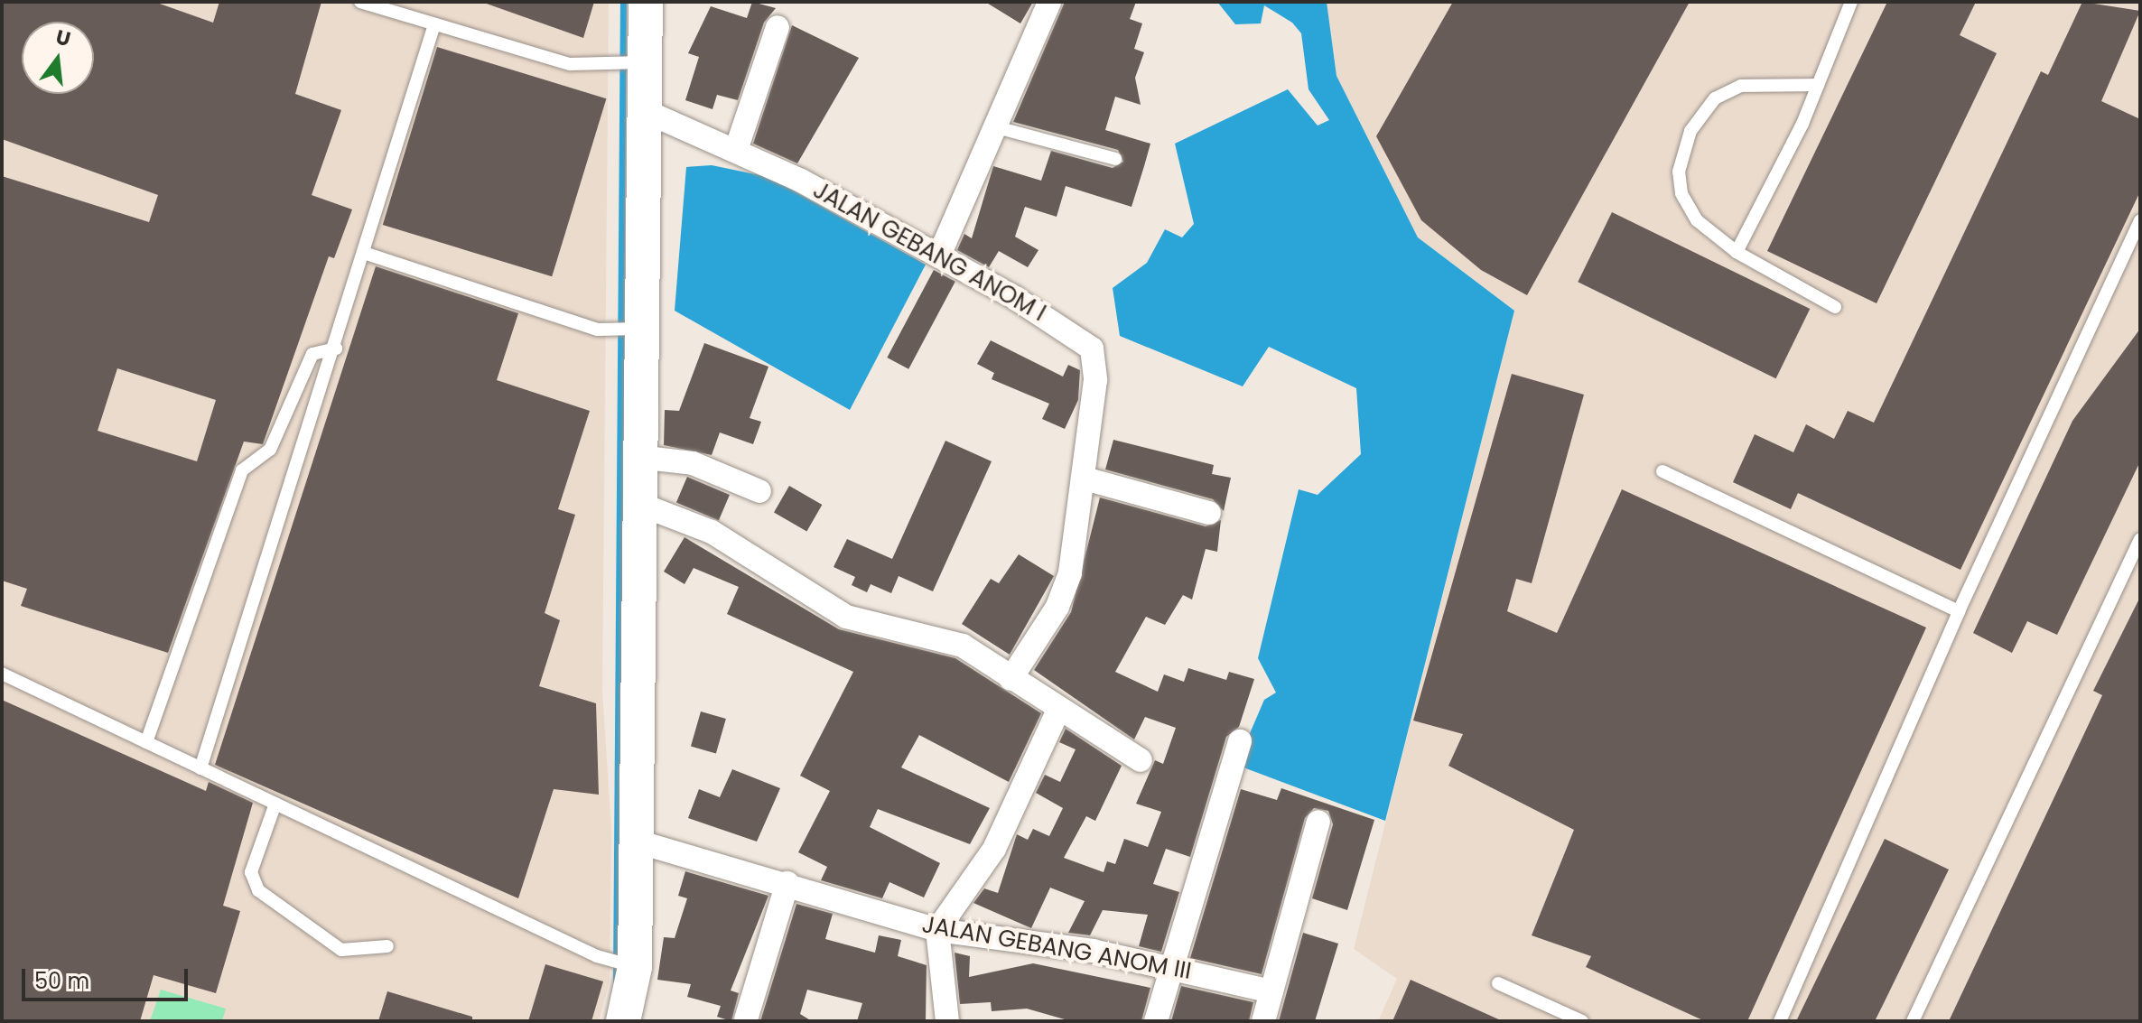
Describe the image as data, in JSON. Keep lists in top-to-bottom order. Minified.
{"streets":{"street":["JALAN GEBANG ANOM I","JALAN GEBANG ANOM III"]},"scale_bar":"50 m","north":"top"}
